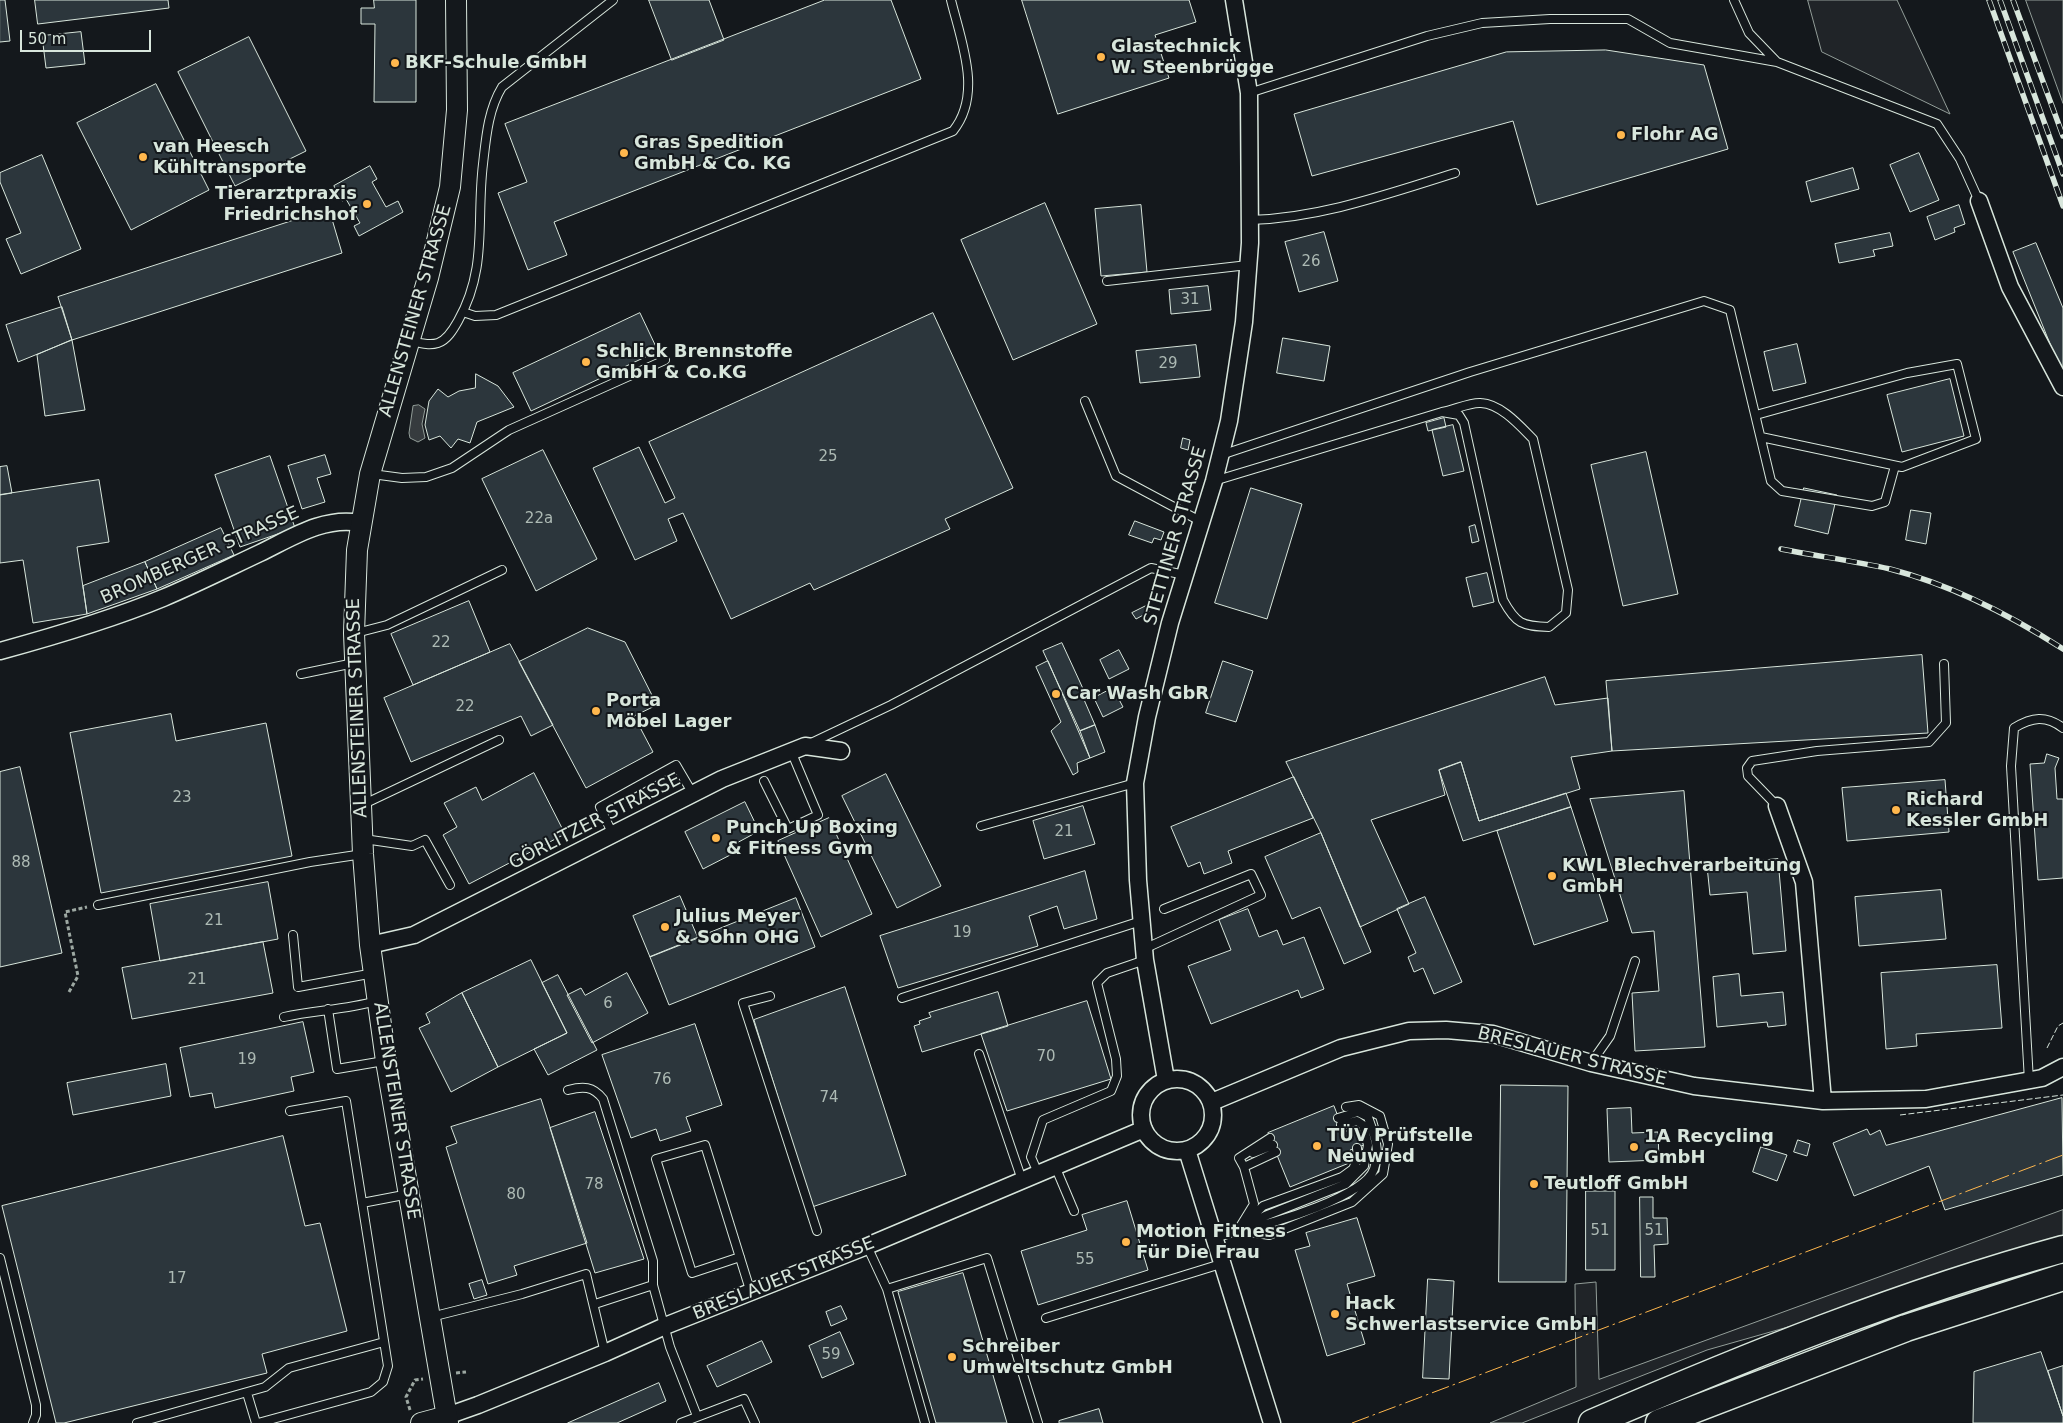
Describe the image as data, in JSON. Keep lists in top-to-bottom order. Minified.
{"streets":{"street":["ALLENSTEINER STRASSE","STETTINER STRASSE","BROMBERGER STRASSE","GÖRLITZER STRASSE","BRESLAUER STRASSE"]},"crossings":[["ALLENSTEINER STRASSE","BROMBERGER STRASSE"],["ALLENSTEINER STRASSE","GÖRLITZER STRASSE"],["ALLENSTEINER STRASSE","BRESLAUER STRASSE"],["STETTINER STRASSE","BRESLAUER STRASSE"]],"places":["Glastechnick W. Steenbrügge","BKF-Schule GmbH","Flohr AG","Gras Spedition GmbH & Co. KG","van Heesch Kühltransporte","Tierarztpraxis Friedrichshof","Schlick Brennstoffe GmbH & Co.KG","Car Wash GbR","Porta Möbel Lager","Richard Kessler GmbH","Punch Up Boxing & Fitness Gym","KWL Blechverarbeitung GmbH","Julius Meyer & Sohn OHG","TÜV Prüfstelle Neuwied","1A Recycling GmbH","Teutloff GmbH","Motion Fitness Für Die Frau","Hack Schwerlastservice GmbH","Schreiber Umweltschutz GmbH"],"house_numbers":["26","31","29","25","22a","22","22","23","21","88","21","19","21","6","70","19","76","74","78","80","51","51","55","17","59"],"scale_bar":"50 m"}
